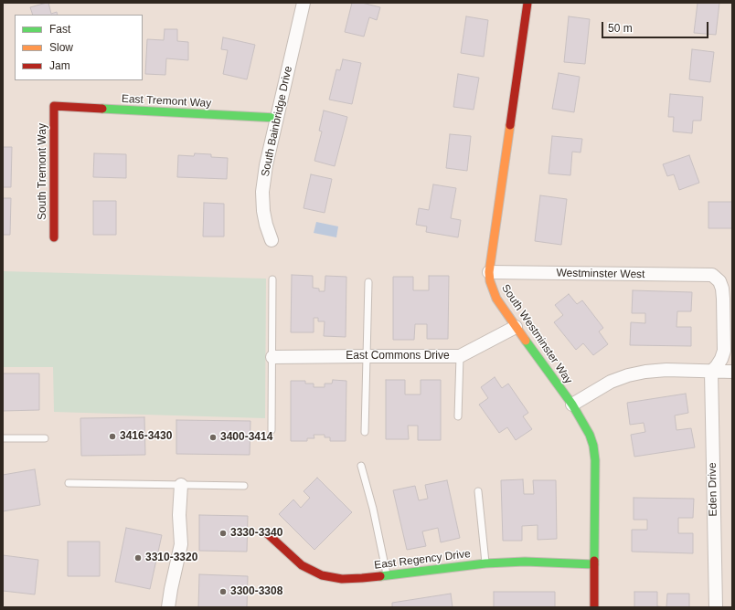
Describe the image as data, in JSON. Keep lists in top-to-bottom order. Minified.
{"streets":{"street":["East Tremont Way","South Bainbridge Drive","South Tremont Way","Westminster West","South Westminster Way","East Commons Drive","Eden Drive","East Regency Drive"]},"crossings":[["East Tremont Way","South Bainbridge Drive"],["East Tremont Way","South Tremont Way"],["Westminster West","South Westminster Way"],["Westminster West","Eden Drive"],["South Westminster Way","East Commons Drive"],["South Westminster Way","East Regency Drive"]],"places":["3416-3430","3400-3414","3330-3340","3310-3320","3300-3308"],"legend":["Fast","Slow","Jam"],"scale_bar":"50 m"}
